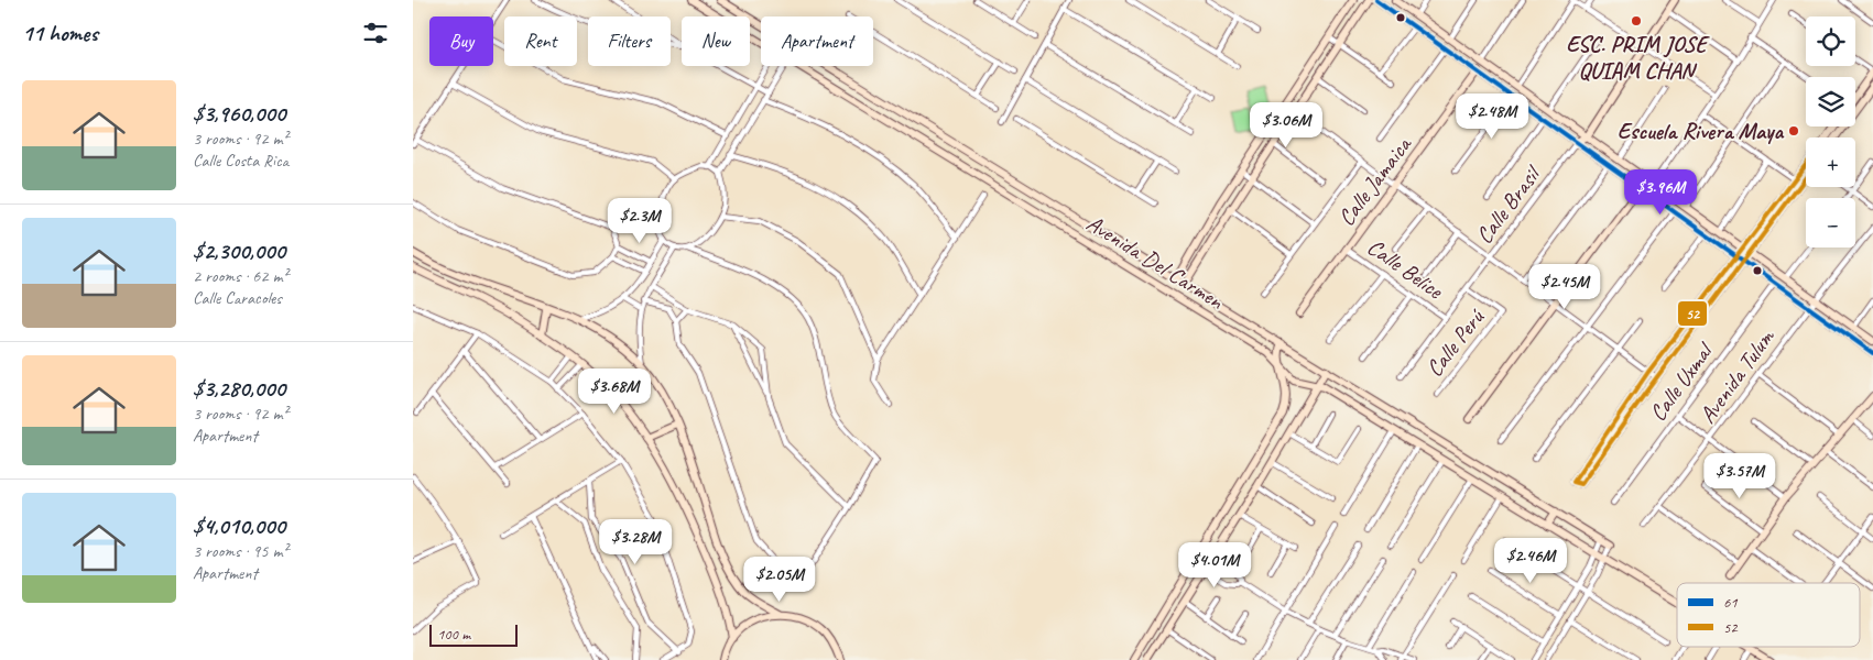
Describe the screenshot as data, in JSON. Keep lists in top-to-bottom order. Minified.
{"streets":{"street":["Calle Jamaica","Calle Brasil","Avenida Del Carmen","Calle Belice","Calle Perú","Avenida Tulum","Calle Uxmal"]},"crossings":[["Calle Jamaica","Calle Belice"],["Calle Brasil","Calle Belice"],["Calle Brasil","Calle Perú"]],"places":["ESC. PRIM JOSE QUIAM CHAN","Escuela Rivera Maya"],"lines":["transit line 61","transit line 52"],"legend":["61","52"],"scale_bar":"100 m","page":{"heading":"11 homes","map_buttons":["+","−"],"chip":["Buy","Rent","Filters","New","Apartment"],"list":[{"name":"$3,960,000","note":"3 rooms · 92 m² · Calle Costa Rica"},{"name":"$2,300,000","note":"2 rooms · 62 m² · Calle Caracoles"},{"name":"$3,280,000","note":"3 rooms · 92 m² · Apartment"},{"name":"$4,010,000","note":"3 rooms · 95 m² · Apartment"}],"price":["$2.48M","$3.06M","$3.96M","$2.3M","$2.45M","$3.68M","$3.57M","$3.28M","$2.46M","$4.01M","$2.05M"],"scale":"100 m"}}
